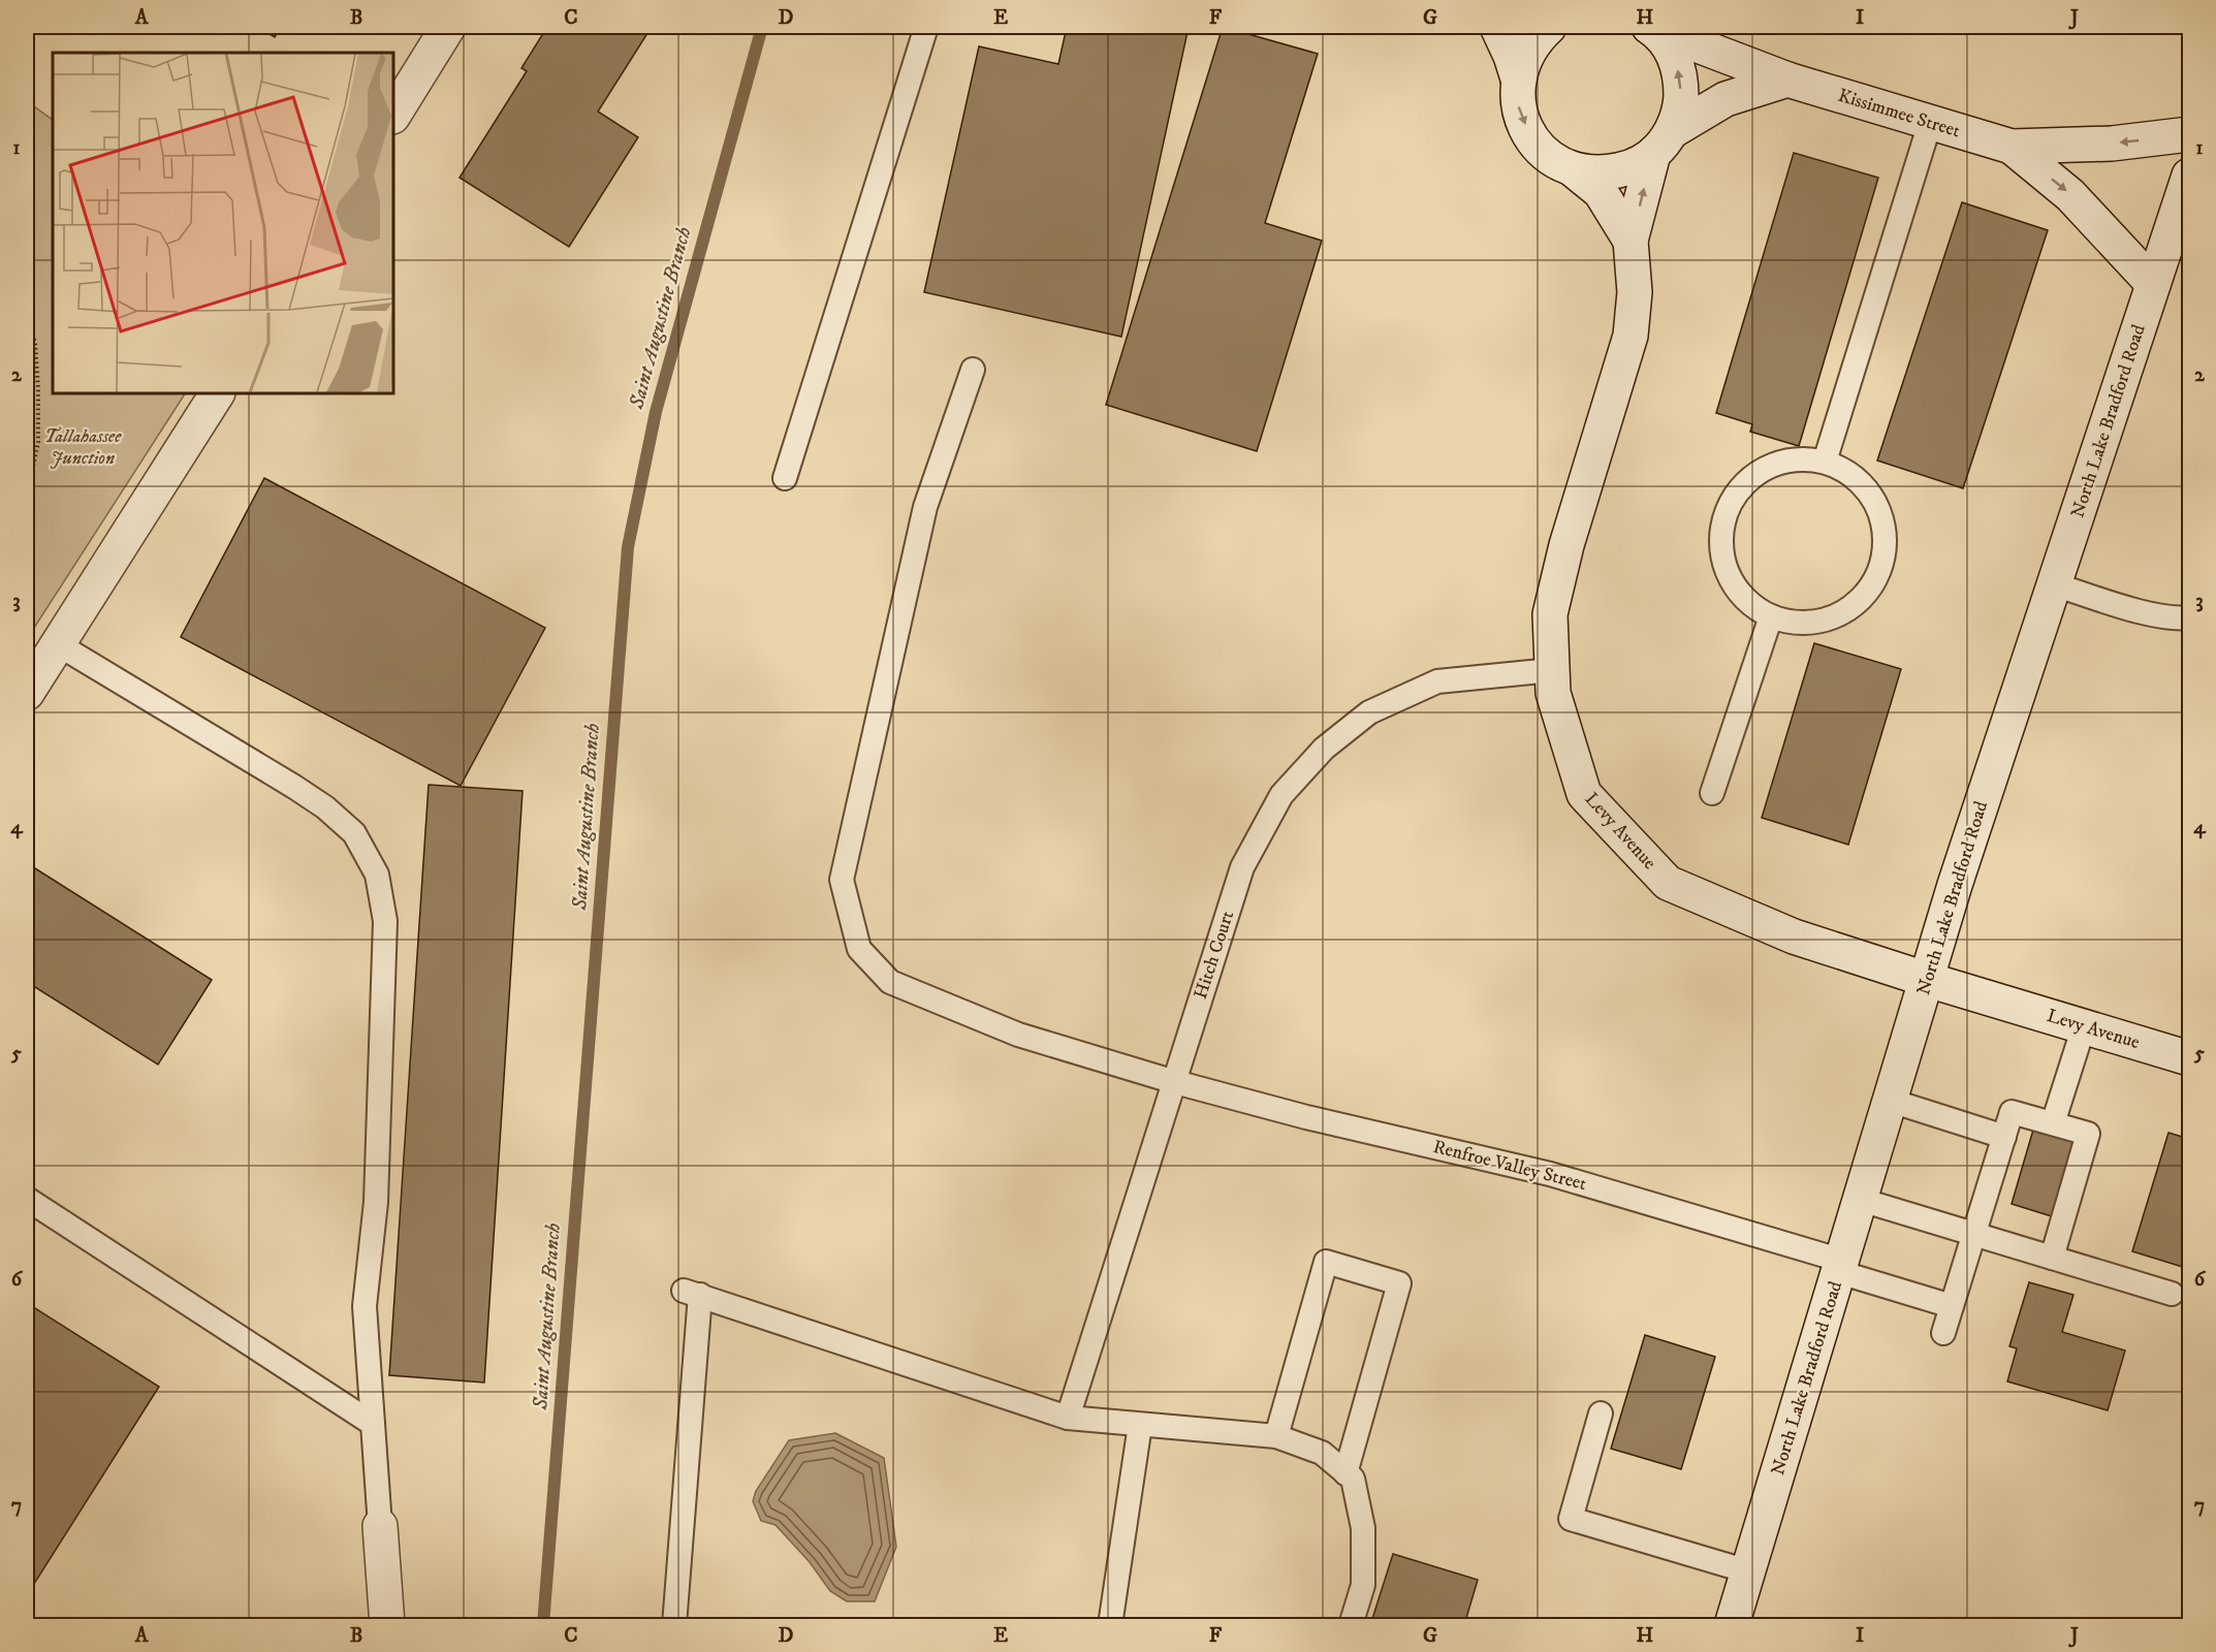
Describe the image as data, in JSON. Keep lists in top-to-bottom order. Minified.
{"streets":{"street":["Kissimmee Street","North Lake Bradford Road","Levy Avenue"],"lane":["Hitch Court","Renfroe Valley Street"]},"crossings":[["Kissimmee Street","North Lake Bradford Road"],["Kissimmee Street","Levy Avenue"],["North Lake Bradford Road","Levy Avenue"],["North Lake Bradford Road","Renfroe Valley Street"],["Levy Avenue","Hitch Court"],["Hitch Court","Renfroe Valley Street"]],"water":["Saint Augustine Branch"],"parks":["Tallahassee Junction"],"grid":{"columns":["A","B","C","D","E","F","G","H","I","J"],"rows":["1","2","3","4","5","6","7"]}}
